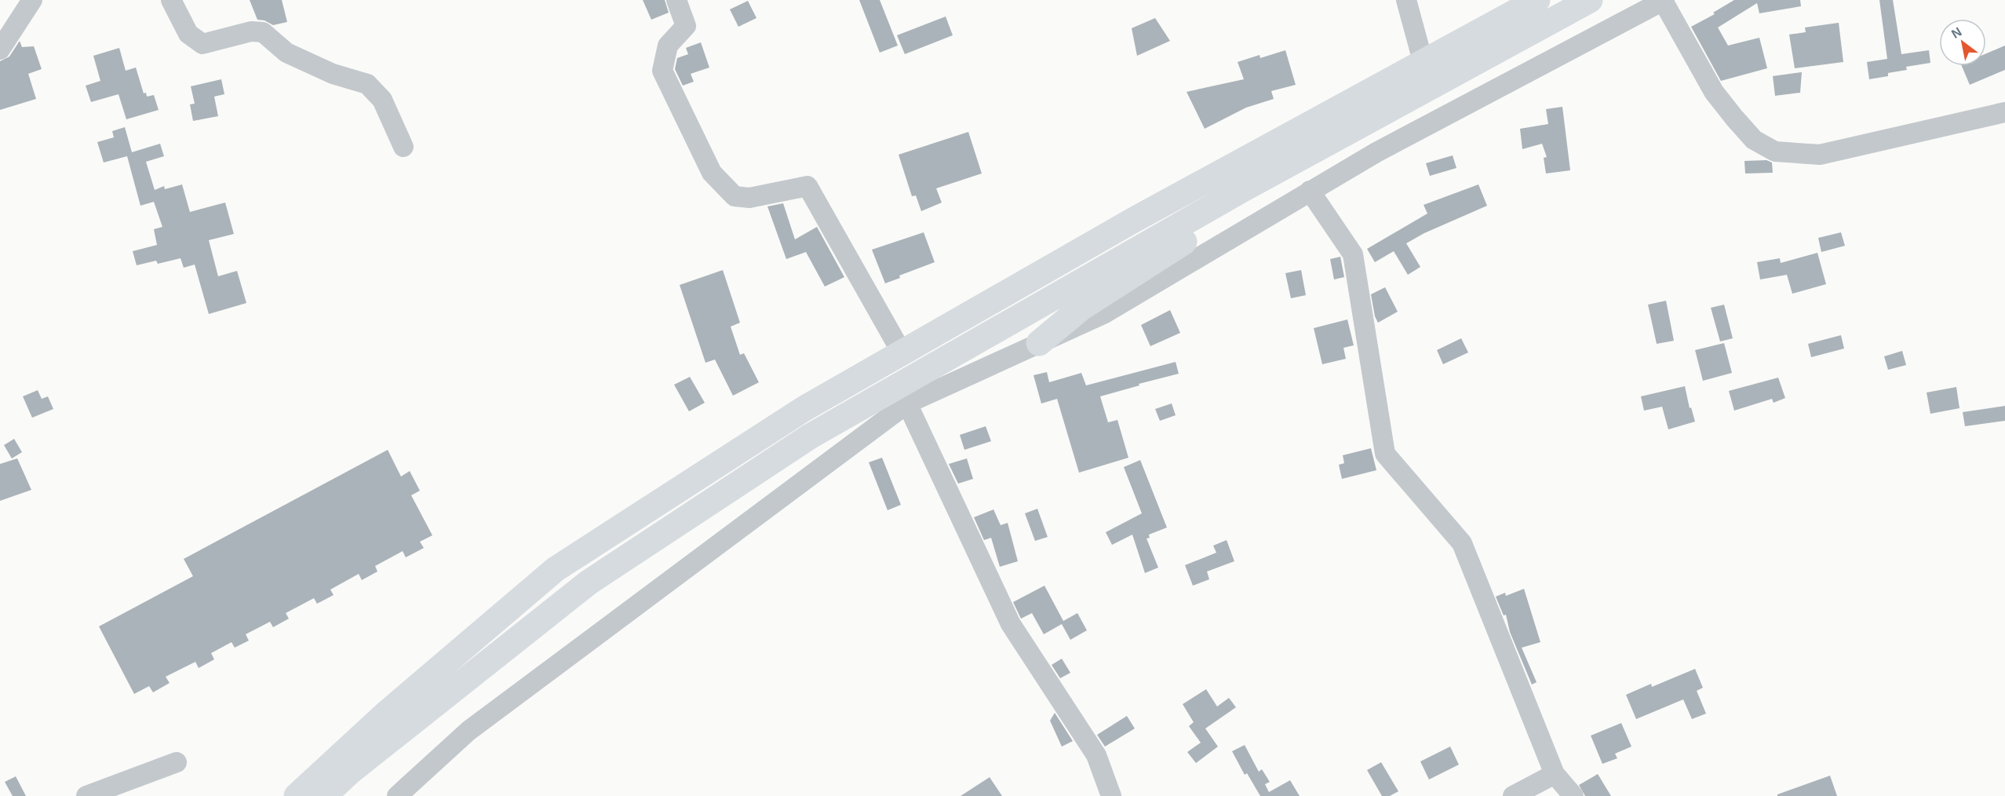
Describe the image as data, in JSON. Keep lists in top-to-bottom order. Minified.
{"north":"top left"}
